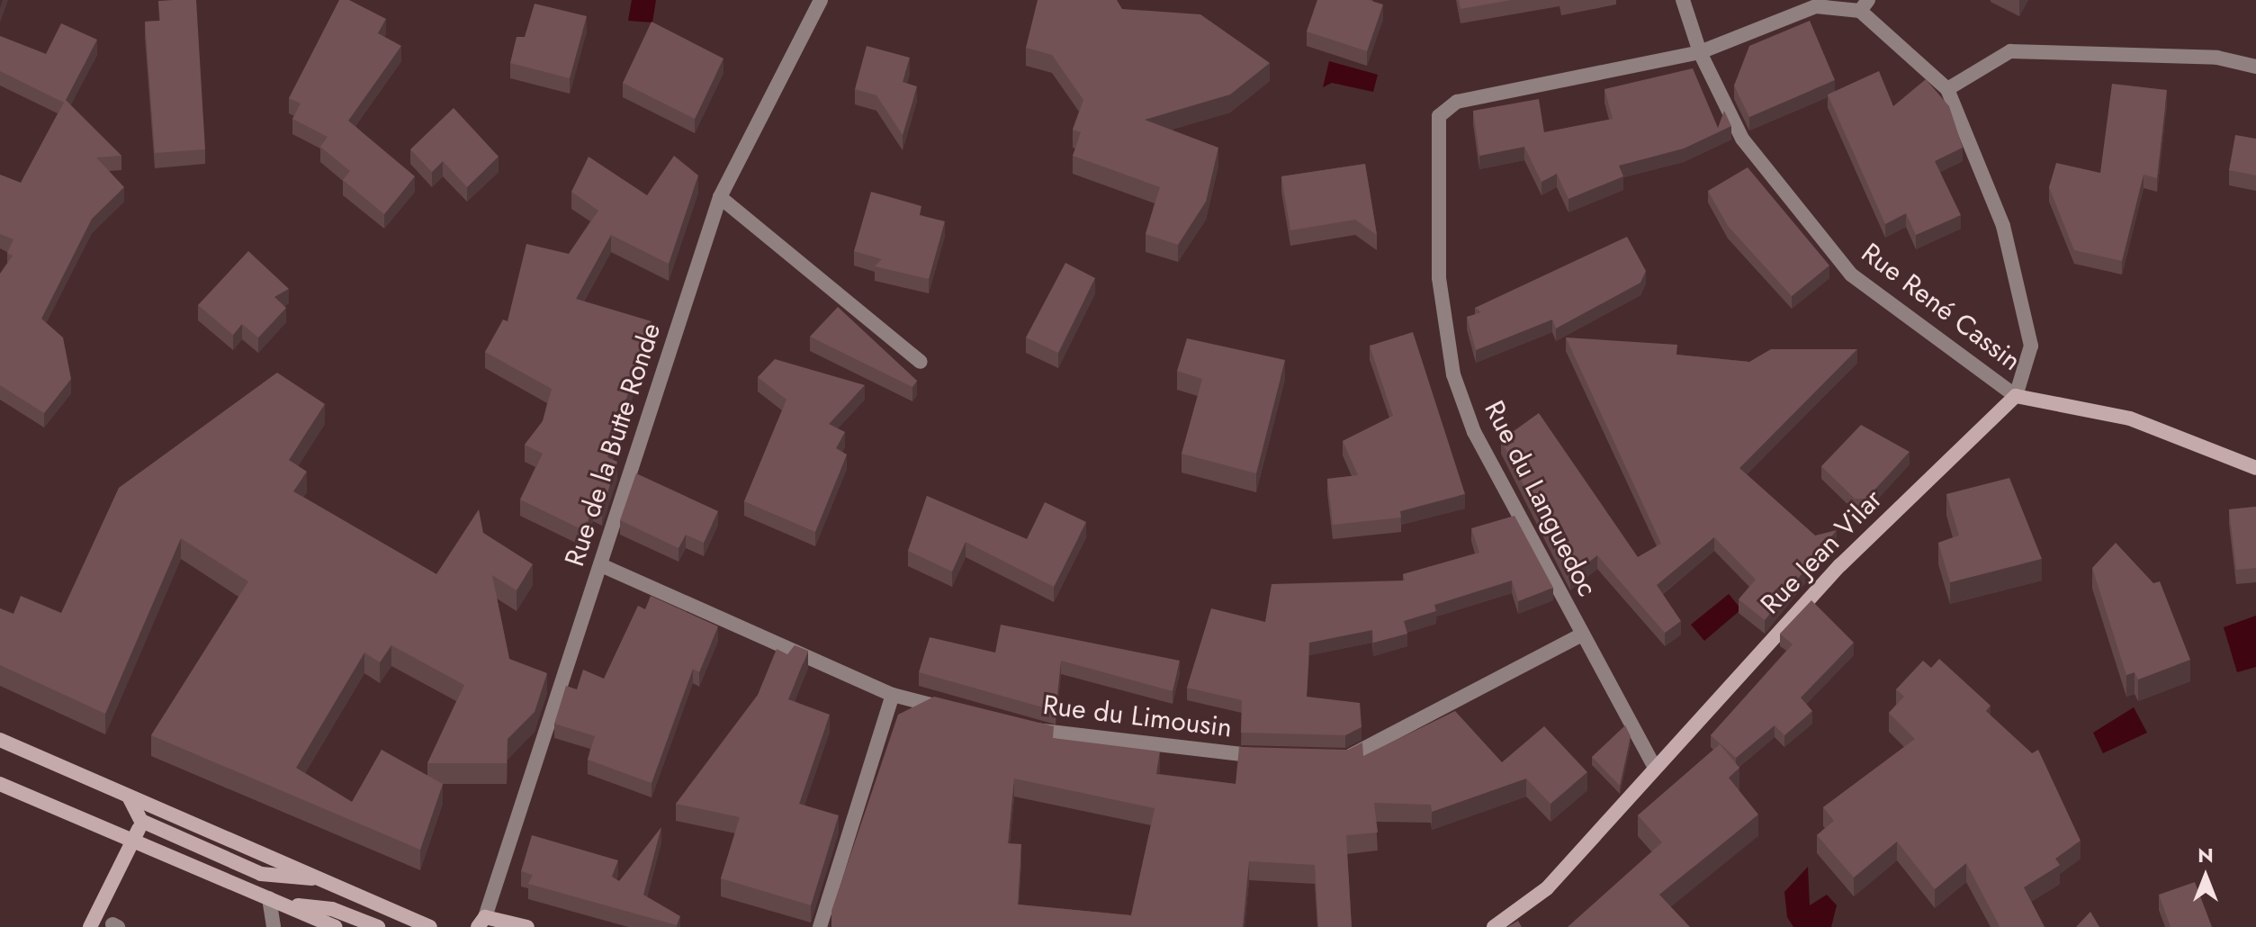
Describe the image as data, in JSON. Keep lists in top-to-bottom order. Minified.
{"streets":{"street":["Rue René Cassin","Rue de la Butte Ronde","Rue du Languedoc","Rue Jean Vilar","Rue du Limousin"]},"crossings":[["Rue René Cassin","Rue du Languedoc"],["Rue René Cassin","Rue Jean Vilar"],["Rue du Languedoc","Rue Jean Vilar"]],"north":"top"}
